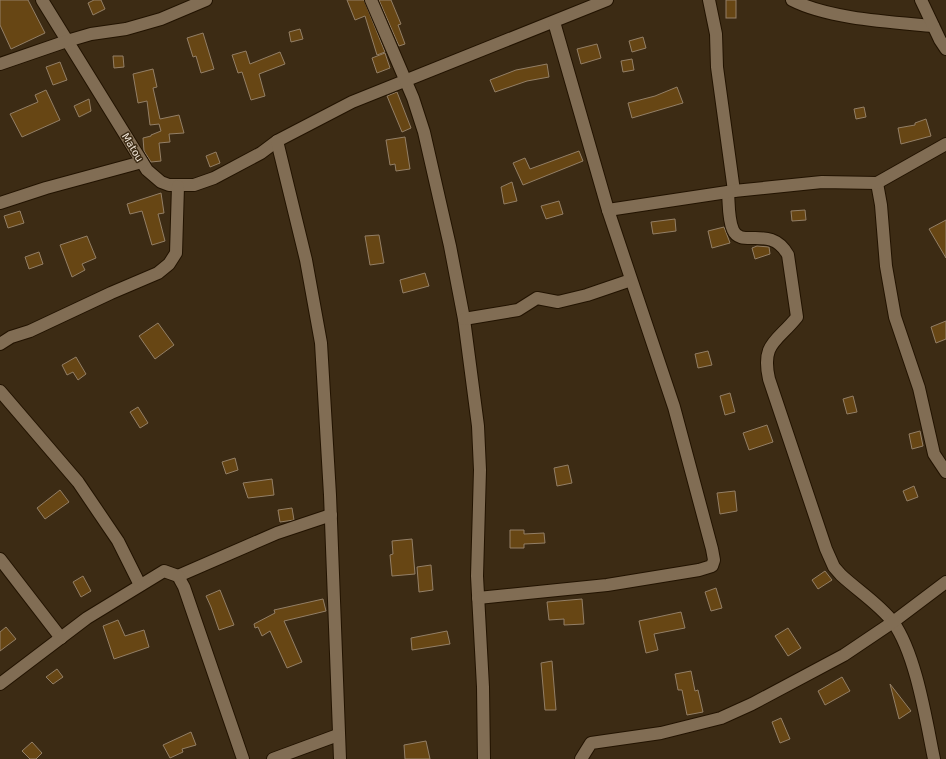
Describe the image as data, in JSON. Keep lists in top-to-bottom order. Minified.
{"streets":{"street":["Matou"]}}
